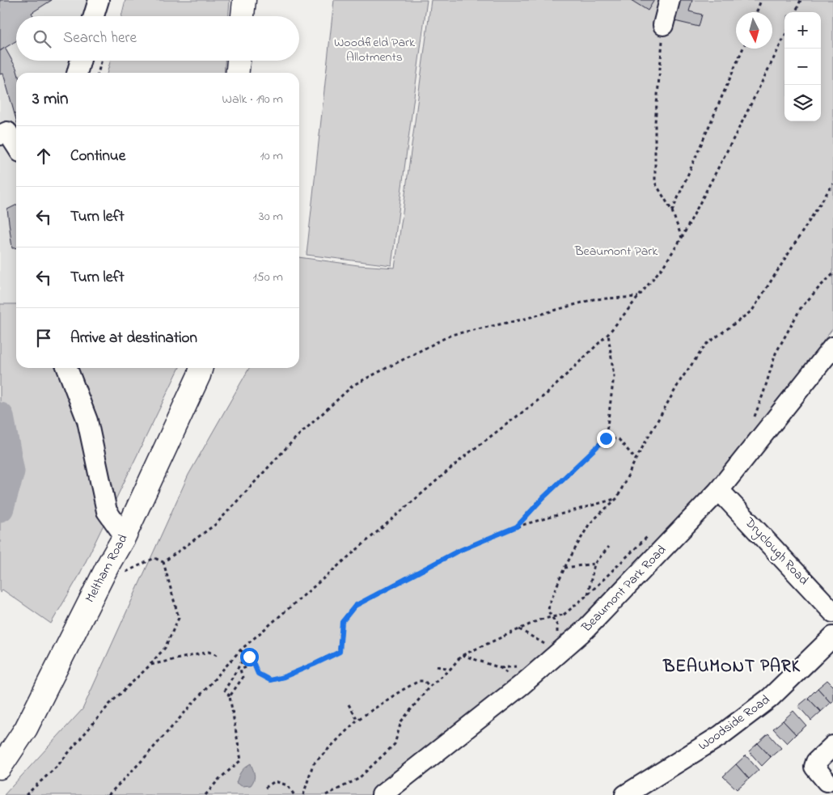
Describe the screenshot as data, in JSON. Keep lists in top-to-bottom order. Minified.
{"streets":{"main road":["Meltham Road"],"street":["Dryclough Road","Beaumont Park Road","Woodside Road"]},"crossings":[["Dryclough Road","Beaumont Park Road"]],"districts":["BEAUMONT PARK"],"parks":["Woodfield Park Allotments","Beaumont Park"],"north":"bottom","page":{"map_buttons":["+","−"],"search":"Search here","heading":["3 min","Walk · 190 m"],"list":[["Continue","10 m"],["Turn left","30 m"],["Turn left","150 m"],"Arrive at destination"]}}
